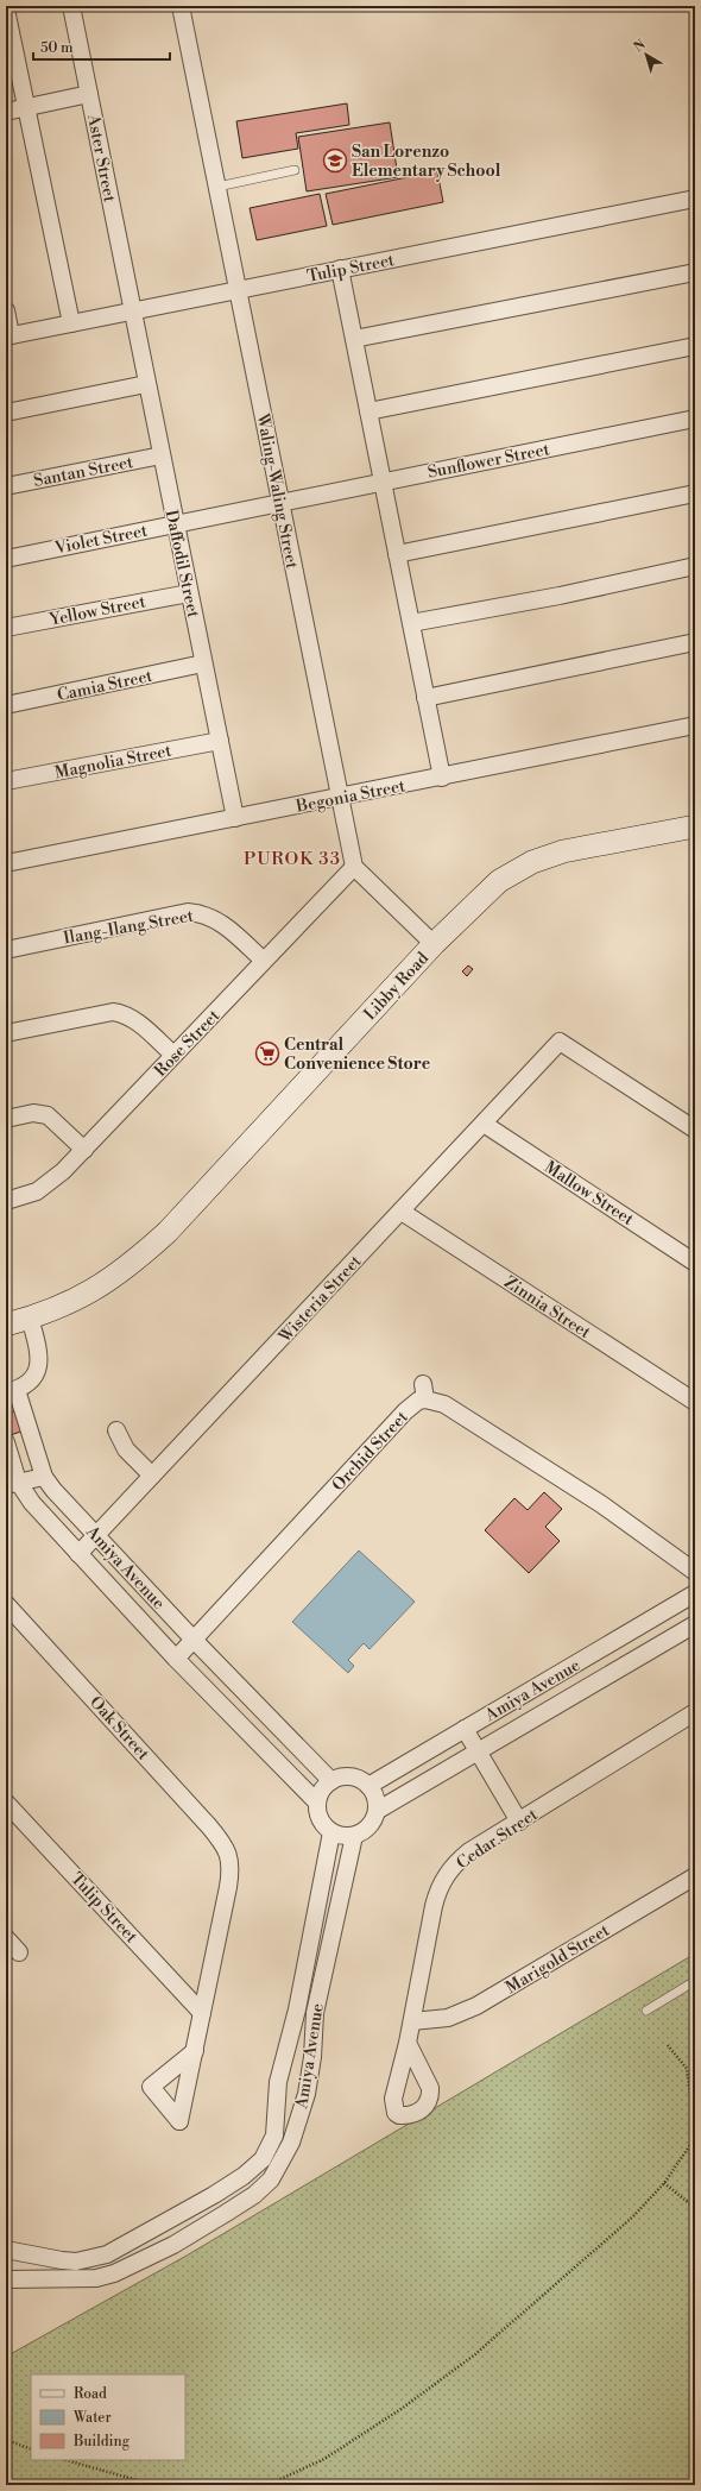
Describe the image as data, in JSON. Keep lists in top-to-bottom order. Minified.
{"streets":{"main road":["Libby Road"],"street":["Aster Street","Tulip Street","Sunflower Street","Santan Street","Waling-Waling Street","Violet Street","Daffodil Street","Yellow Street","Camia Street","Magnolia Street","Begonia Street","Ilang-Ilang Street","Rose Street","Mallow Street","Wisteria Street","Zinnia Street","Orchid Street","Amiya Avenue","Oak Street","Cedar Street","Marigold Street"]},"crossings":[["Aster Street","Tulip Street"],["Aster Street","Daffodil Street"],["Tulip Street","Waling-Waling Street"],["Tulip Street","Daffodil Street"],["Tulip Street","Oak Street"],["Sunflower Street","Waling-Waling Street"],["Sunflower Street","Violet Street"],["Santan Street","Daffodil Street"],["Waling-Waling Street","Violet Street"],["Waling-Waling Street","Begonia Street"],["Waling-Waling Street","Rose Street"],["Violet Street","Daffodil Street"],["Daffodil Street","Yellow Street"],["Daffodil Street","Camia Street"],["Daffodil Street","Magnolia Street"],["Daffodil Street","Begonia Street"],["Ilang-Ilang Street","Rose Street"],["Libby Road","Amiya Avenue"],["Mallow Street","Wisteria Street"],["Wisteria Street","Zinnia Street"],["Wisteria Street","Amiya Avenue"],["Orchid Street","Amiya Avenue"],["Cedar Street","Marigold Street"]],"districts":["PUROK 33"],"places":{"school or university":["San Lorenzo Elementary School"],"supermarket":["Central Convenience Store"]},"legend":["Road","Water","Building"],"scale_bar":"50 m","north":"top left"}
